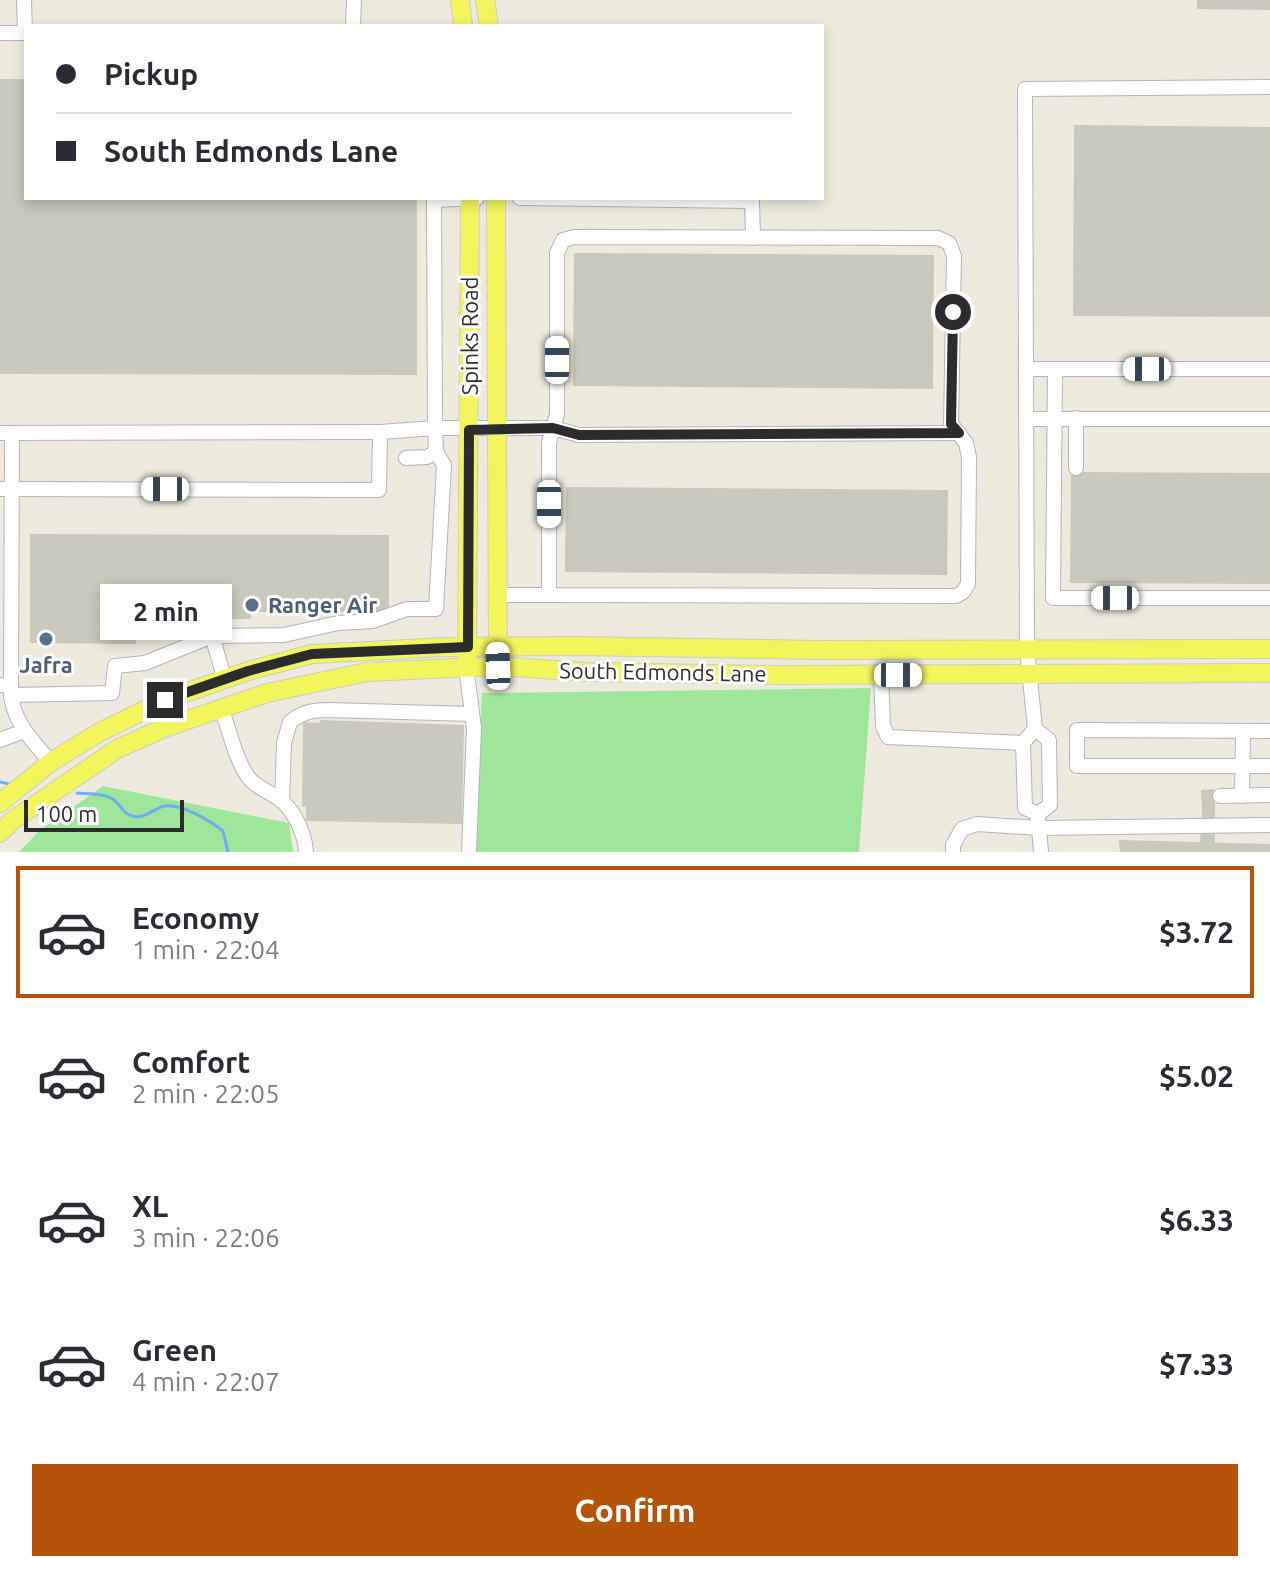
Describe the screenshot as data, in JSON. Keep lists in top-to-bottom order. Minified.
{"streets":{"main road":["Spinks Road","South Edmonds Lane"]},"crossings":[["Spinks Road","South Edmonds Lane"]],"places":["Ranger Air","Jafra"],"scale_bar":"100 m","page":{"banner":["Pickup","South Edmonds Lane"],"bubble":"2 min","scale":"100 m","list":[{"name":"Economy","note":"1 min · 22:04","value":"$3.72"},{"name":"Comfort","note":"2 min · 22:05","value":"$5.02"},{"name":"XL","note":"3 min · 22:06","value":"$6.33"},{"name":"Green","note":"4 min · 22:07","value":"$7.33"}],"buttons":"Confirm"}}
